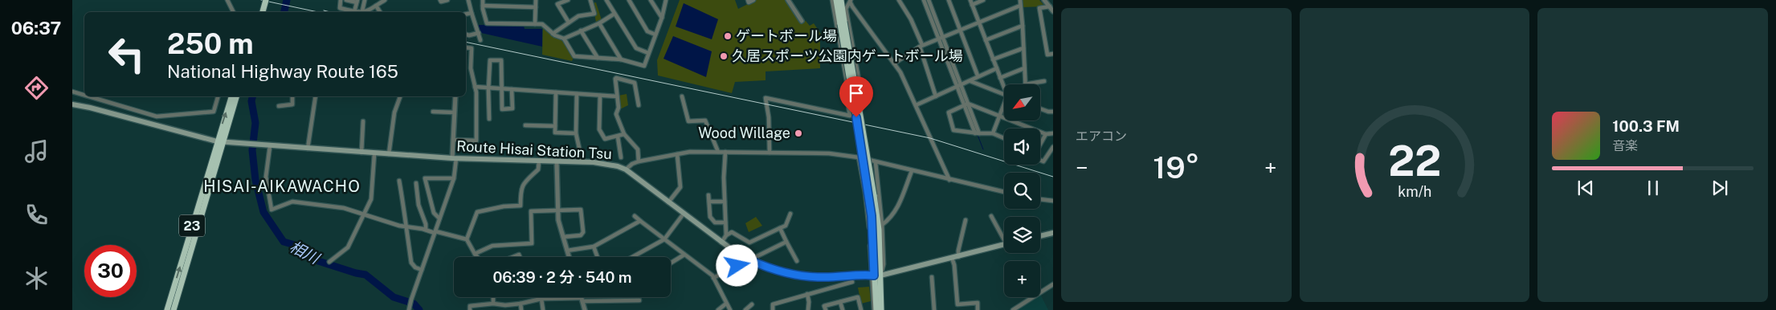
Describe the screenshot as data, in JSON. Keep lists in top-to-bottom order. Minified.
{"streets":{"highway":["23"],"main road":["Route Hisai Station Tsu"]},"crossings":[["Route Hisai Station Tsu","23"]],"districts":["HISAI-AIKAWACHO"],"water":["相川"],"places":["ゲートボール場","久居スポーツ公園内ゲートボール場","Wood Willage"],"north":"bottom left","page":{"tabs":"06:37","tile":"エアコン","turn":["250 m","National Highway Route 165"],"map_buttons":"+","song":["100.3 FM","音楽"],"heat":["−","19°","+"],"limit":"30","trip":"06:39 · 2 分 · 540 m","gauge":["22","km/h"]}}
